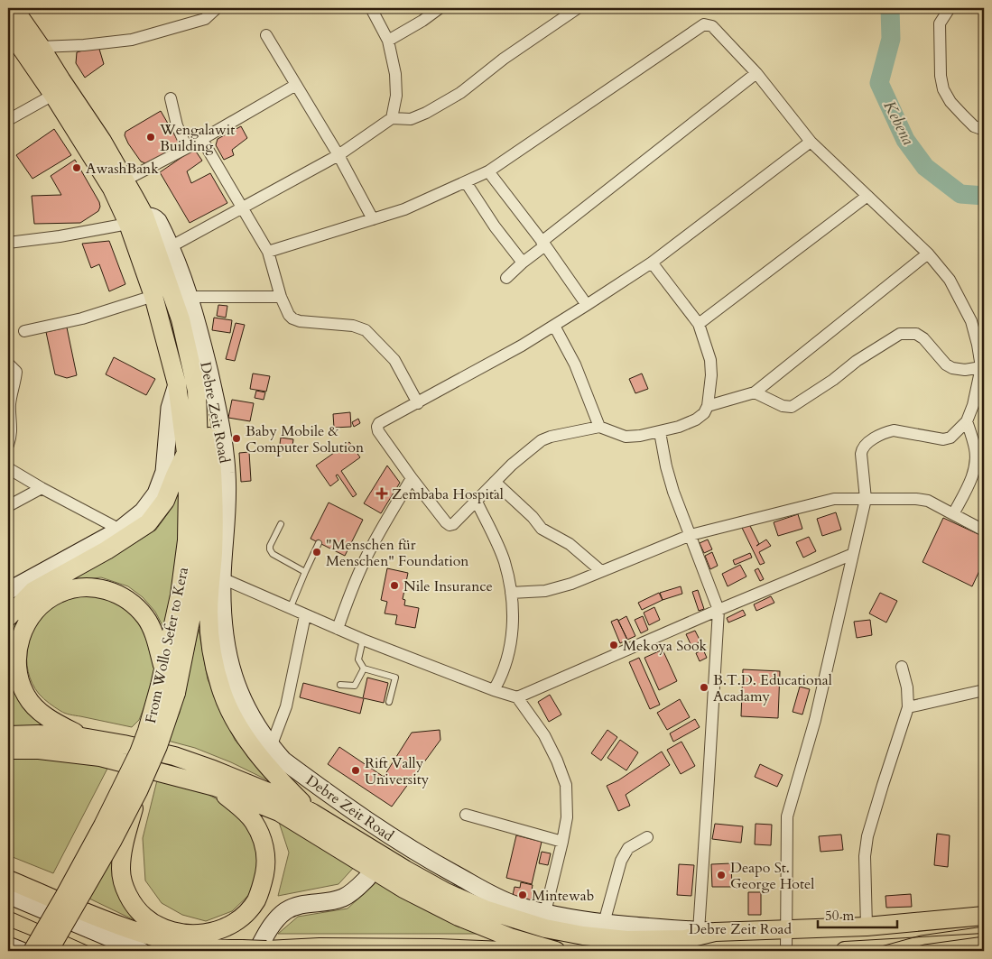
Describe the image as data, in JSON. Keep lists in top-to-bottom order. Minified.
{"streets":{"main road":["Debre Zeit Road","From Wollo Sefer to Kera"]},"crossings":[["Debre Zeit Road","From Wollo Sefer to Kera"]],"water":["Kebena"],"places":{"other":["Wengalawit Building","AwashBank","Baby Mobile & Computer Solution","\"Menschen für Menschen\" Foundation","Nile Insurance","Mekoya Sook","B.T.D. Educational Acadamy","Rift Vally University","Deapo St. George Hotel","Mintewab"],"health":["Zembaba Hospital"]},"scale_bar":"50 m"}
